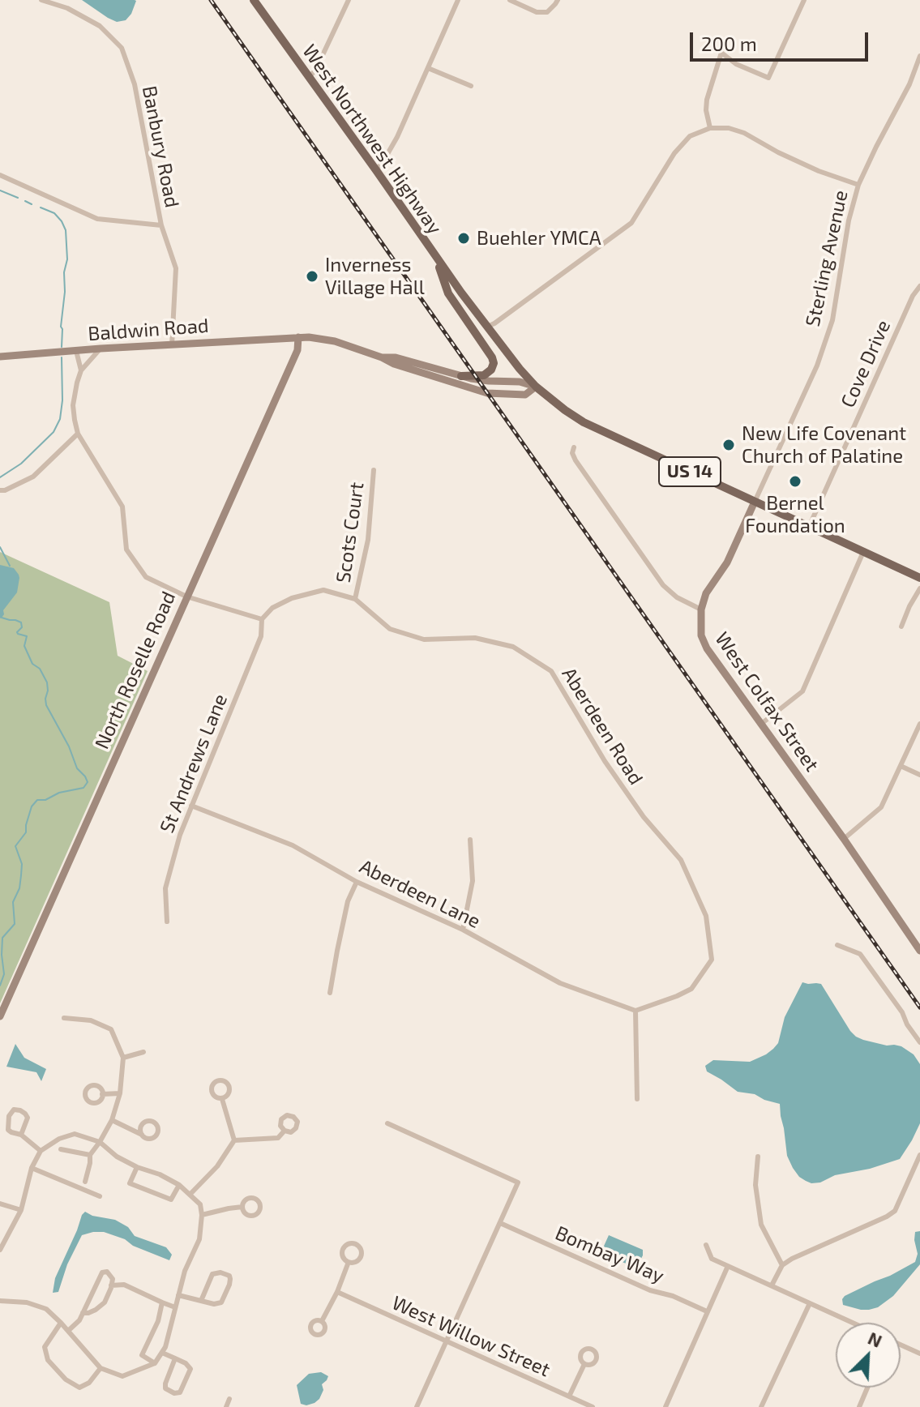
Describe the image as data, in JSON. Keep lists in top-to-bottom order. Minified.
{"streets":{"main road":["West Northwest Highway","Sterling Avenue","Baldwin Road","US 14","North Roselle Road","West Colfax Street"],"street":["Banbury Road","Cove Drive","Scots Court","Aberdeen Road","St Andrews Lane","Aberdeen Lane","Bombay Way","West Willow Street"]},"crossings":[["West Northwest Highway","Sterling Avenue"],["West Northwest Highway","Cove Drive"],["Banbury Road","Baldwin Road"],["Sterling Avenue","West Colfax Street"],["Baldwin Road","North Roselle Road"],["Scots Court","Aberdeen Road"],["Aberdeen Road","St Andrews Lane"],["Aberdeen Road","Aberdeen Lane"],["St Andrews Lane","Aberdeen Lane"]],"places":["Buehler YMCA","Inverness Village Hall","New Life Covenant Church of Palatine","Bernel Foundation"],"scale_bar":"200 m","north":"top right"}
